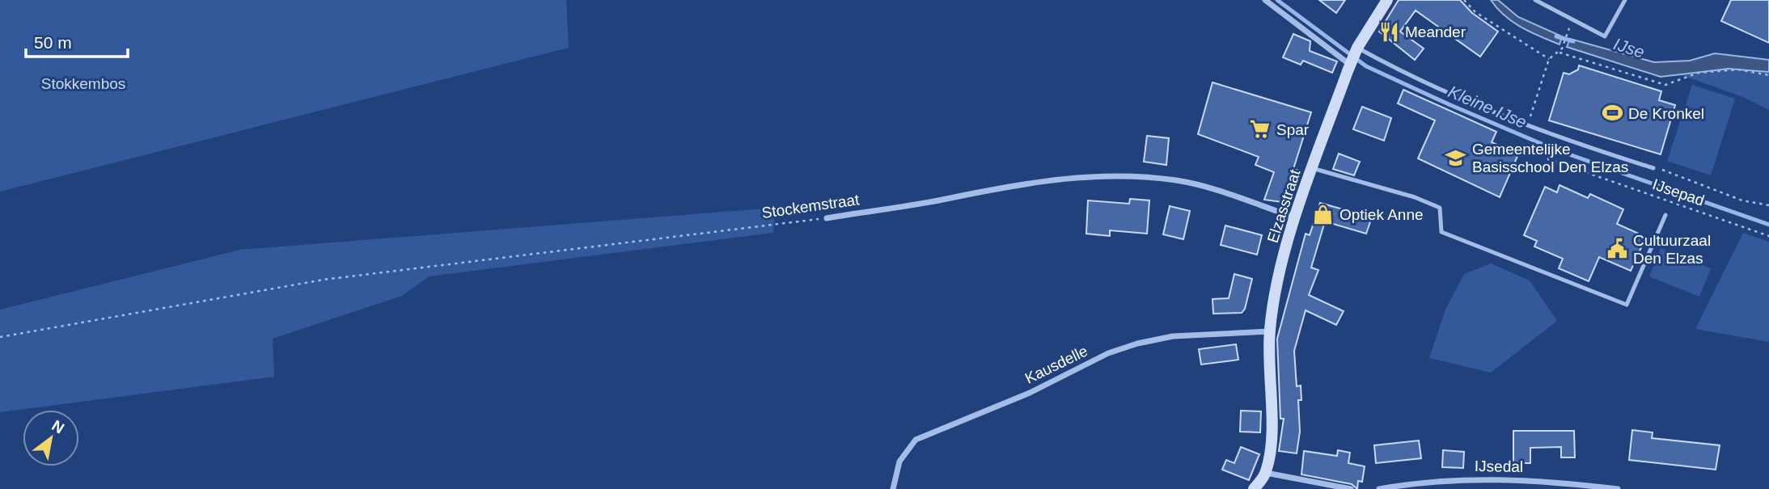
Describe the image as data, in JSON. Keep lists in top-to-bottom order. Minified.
{"streets":{"street":["Stockemstraat","Elzasstraat","Kausdelle","IJsedal"],"path":["IJsepad"]},"crossings":[["Stockemstraat","Elzasstraat"],["Elzasstraat","Kausdelle"]],"water":["IJse","Kleine IJse"],"parks":["Stokkembos"],"places":{"restaurant":["Meander"],"sports":["De Kronkel"],"supermarket":["Spar"],"school or university":["Gemeentelijke Basisschool Den Elzas"],"shop":["Optiek Anne"],"public building":["Cultuurzaal Den Elzas"]},"scale_bar":"50 m","north":"top right"}
